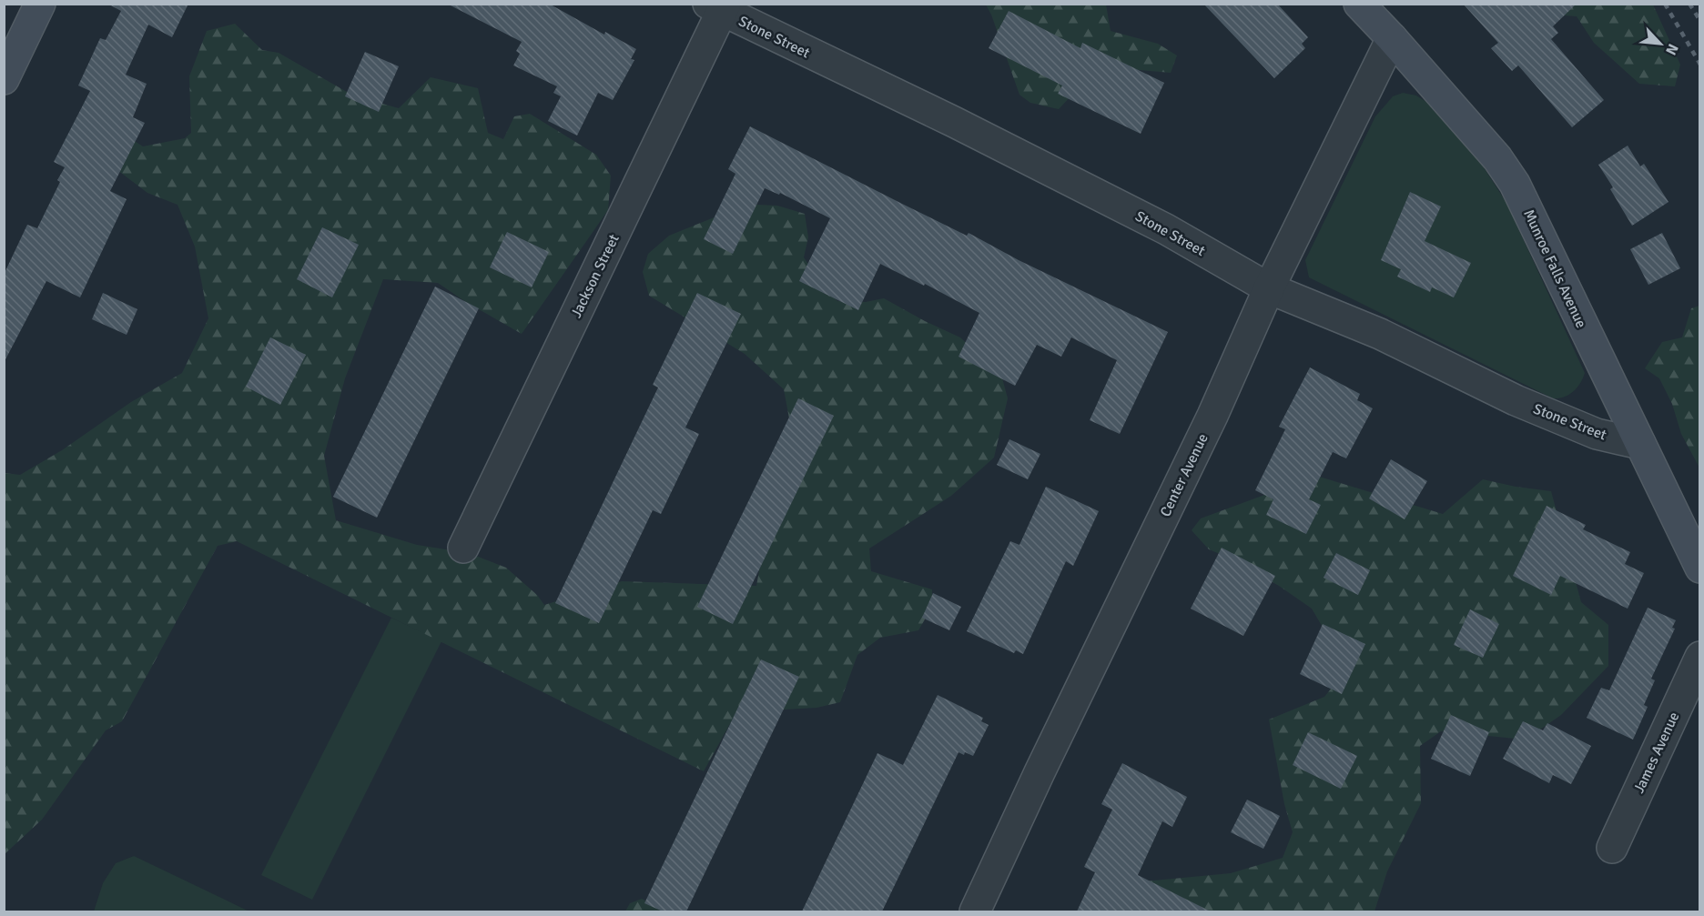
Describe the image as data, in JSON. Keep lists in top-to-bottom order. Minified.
{"streets":{"street":["Stone Street","Munroe Falls Avenue","Jackson Street","Center Avenue","James Avenue"]},"crossings":[["Stone Street","Munroe Falls Avenue"],["Stone Street","Jackson Street"],["Stone Street","Center Avenue"],["Munroe Falls Avenue","Center Avenue"]],"north":"bottom right"}
